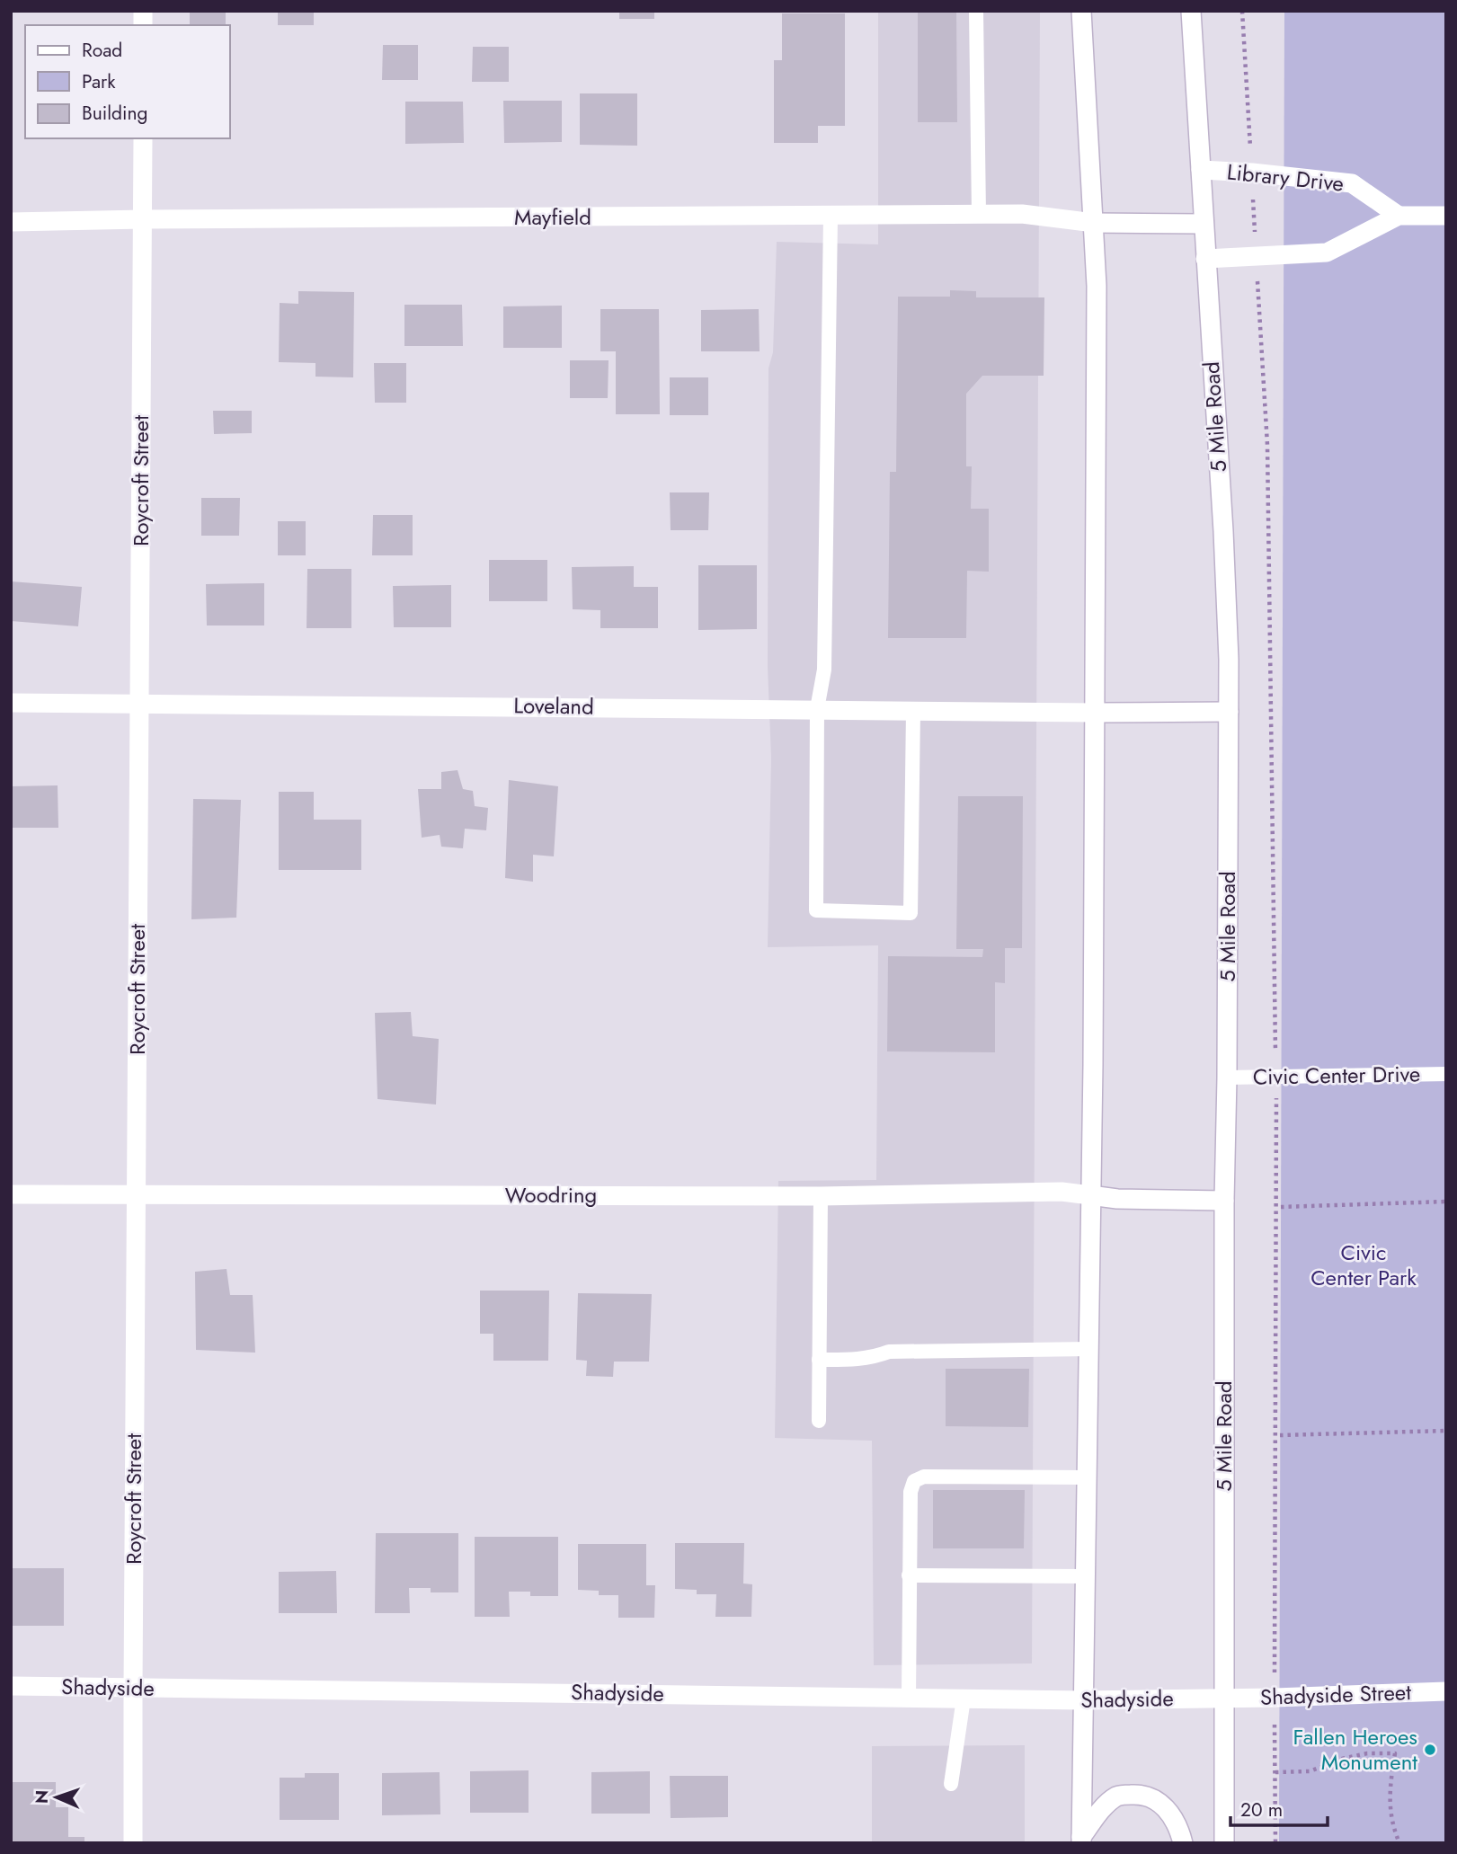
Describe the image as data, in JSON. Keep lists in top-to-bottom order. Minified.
{"streets":{"street":["Library Drive","Mayfield","5 Mile Road","Roycroft Street","Loveland","Woodring","Shadyside","Shadyside Street"],"lane":["Civic Center Drive"]},"crossings":[["Library Drive","5 Mile Road"],["Mayfield","5 Mile Road"],["Mayfield","Roycroft Street"],["5 Mile Road","Loveland"],["5 Mile Road","Civic Center Drive"],["5 Mile Road","Woodring"],["5 Mile Road","Shadyside"],["5 Mile Road","Shadyside Street"],["Roycroft Street","Loveland"],["Roycroft Street","Woodring"],["Roycroft Street","Shadyside"],["Shadyside","Shadyside Street"]],"parks":["Civic Center Park"],"places":["Fallen Heroes Monument"],"legend":["Road","Park","Building"],"scale_bar":"20 m","north":"left"}
